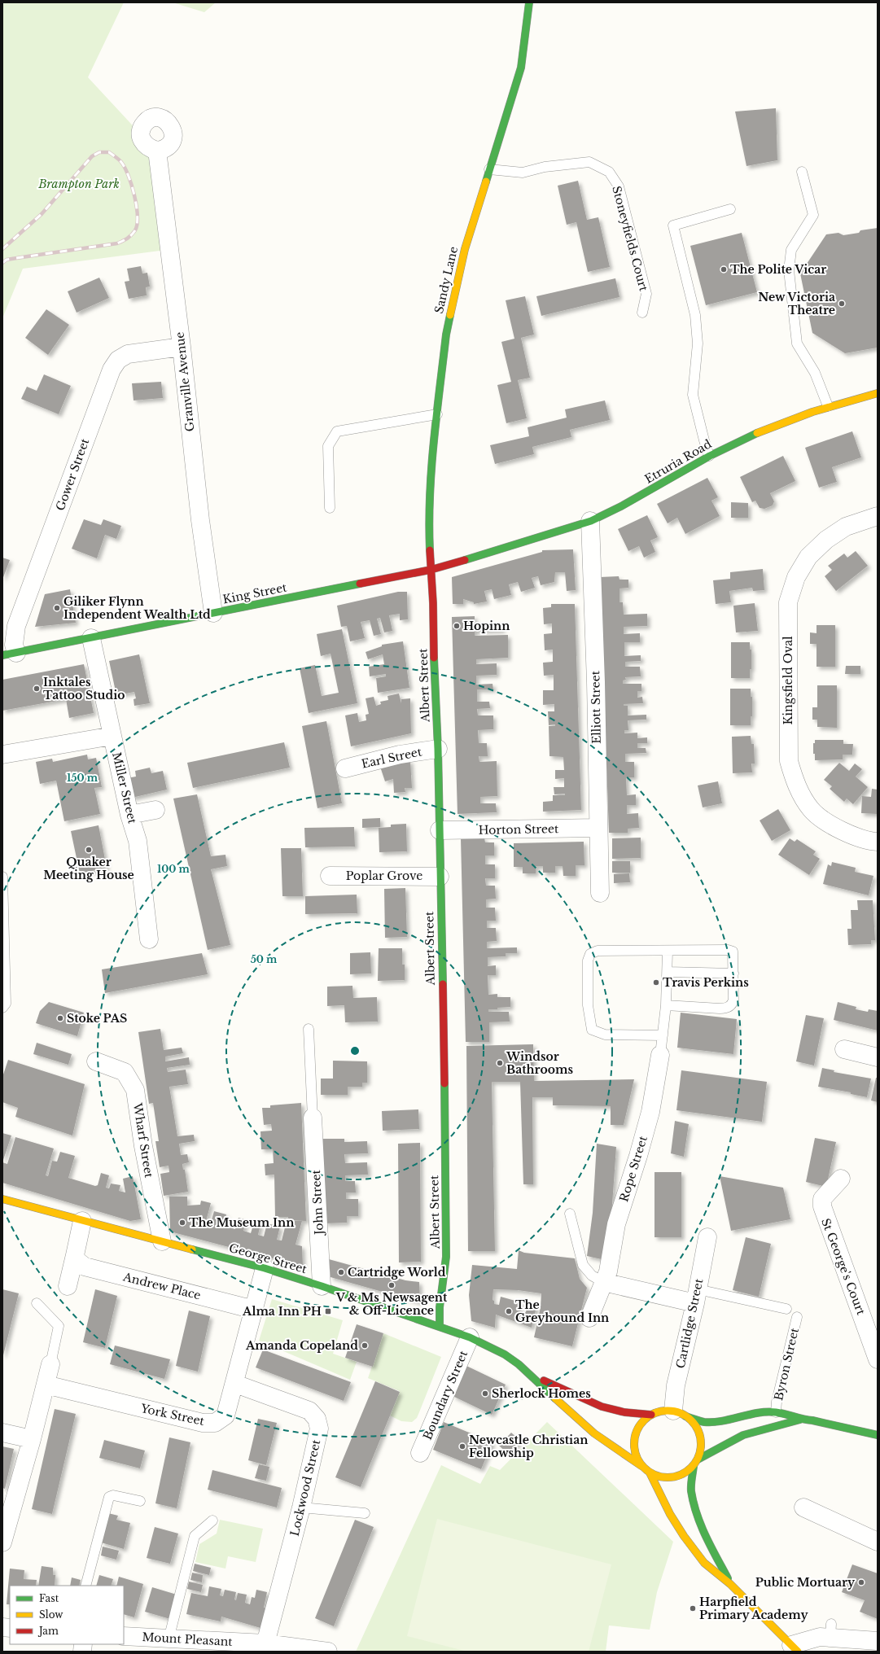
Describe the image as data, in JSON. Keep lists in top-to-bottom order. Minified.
{"streets":{"main road":["Sandy Lane","Etruria Road","King Street","Albert Street","George Street"],"street":["Granville Avenue","Gower Street","Kingsfield Oval","Elliott Street","Earl Street","Miller Street","Horton Street","Poplar Grove","Wharf Street","Rope Street","John Street","St George's Court","Andrew Place","Cartlidge Street","Boundary Street","York Street","Lockwood Street","Mount Pleasant"],"lane":["Stoneyfields Court","Byron Street"]},"crossings":[["Stoneyfields Court","Sandy Lane"],["Sandy Lane","King Street"],["Sandy Lane","Albert Street"],["Granville Avenue","Gower Street"],["Granville Avenue","King Street"],["Etruria Road","King Street"],["Etruria Road","Elliott Street"],["Gower Street","King Street"],["King Street","Albert Street"],["King Street","Miller Street"],["Albert Street","Earl Street"],["Albert Street","Horton Street"],["Albert Street","Poplar Grove"],["Albert Street","George Street"],["Elliott Street","Horton Street"],["Wharf Street","George Street"],["John Street","George Street"],["George Street","Boundary Street"],["George Street","York Street"],["Andrew Place","York Street"],["York Street","Lockwood Street"],["Lockwood Street","Mount Pleasant"]],"parks":["Brampton Park"],"places":{"other":["The Polite Vicar","New Victoria Theatre","Giliker Flynn Independent Wealth Ltd","Hopinn","Inktales Tattoo Studio","Quaker Meeting House","Travis Perkins","Stoke PAS","Windsor Bathrooms","The Museum Inn","Cartridge World","V & Ms Newsagent & Off-Licence","The Greyhound Inn","Amanda Copeland","Sherlock Homes","Newcastle Christian Fellowship","Public Mortuary","Harpfield Primary Academy"],"transit":["Alma Inn PH"]},"legend":["Fast","Slow","Jam"],"rings":["150 m","100 m","50 m"]}
